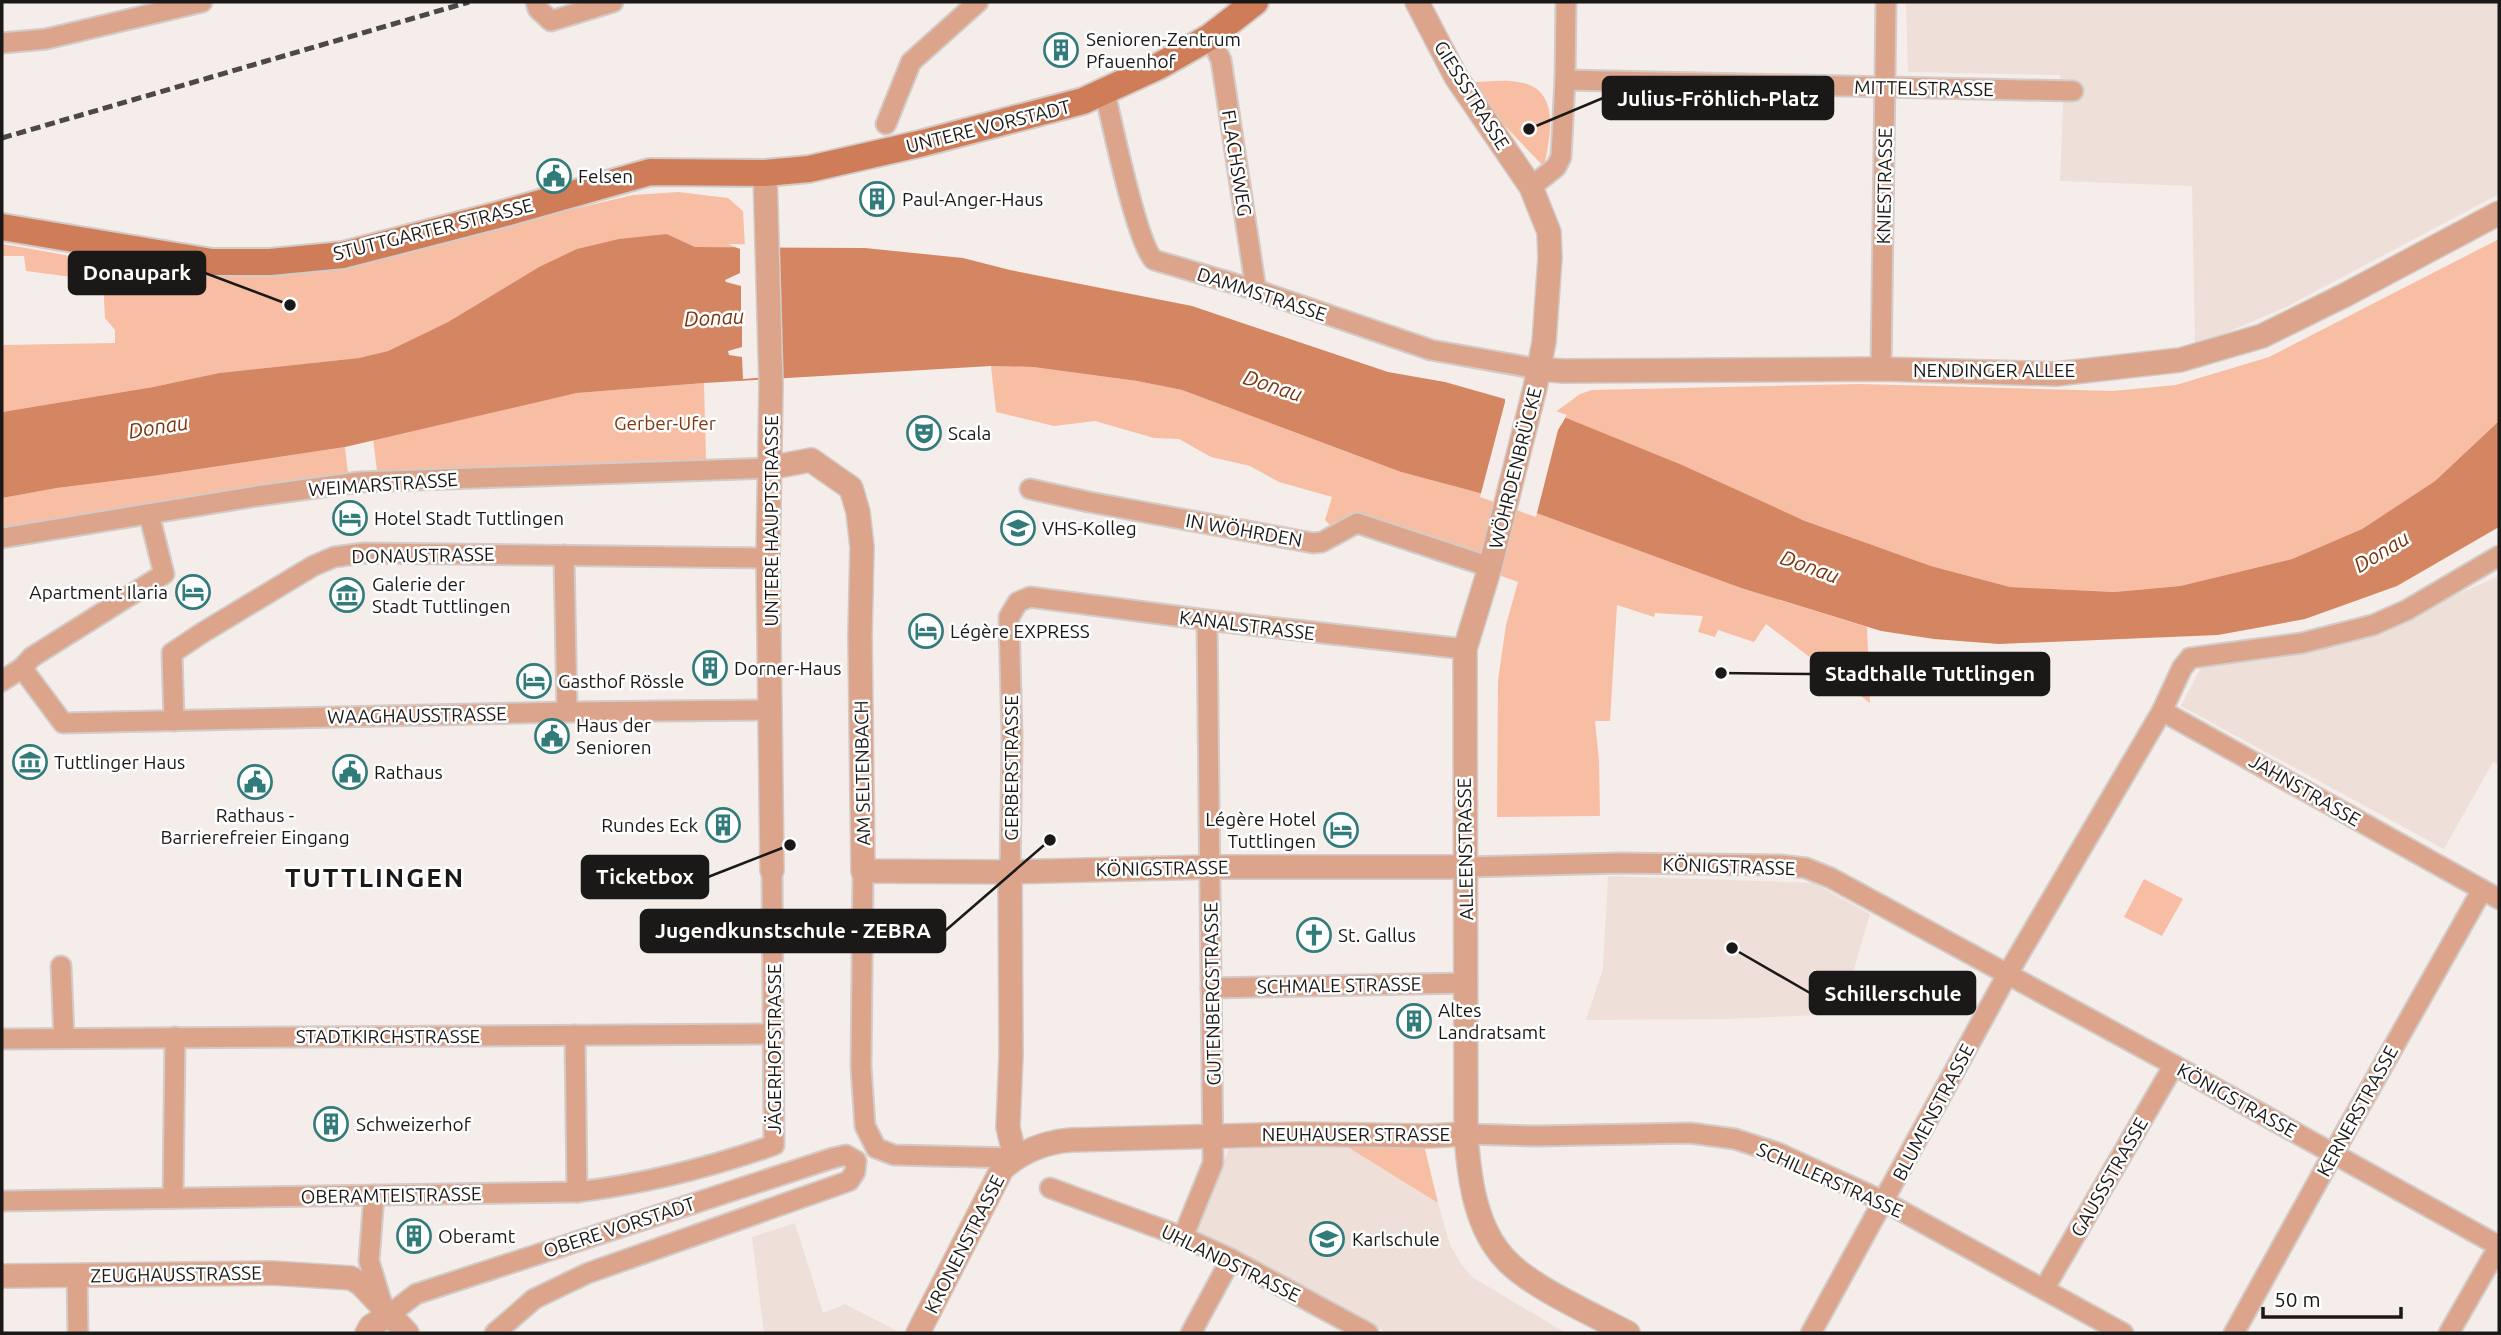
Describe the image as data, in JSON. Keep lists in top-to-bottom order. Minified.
{"streets":{"main road":["UNTERE VORSTADT","STUTTGARTER STRASSE"],"street":["MITTELSTRASSE","GIESSSTRASSE","FLACHSWEG","KNIESTRASSE","DAMMSTRASSE","NENDINGER ALLEE","WÖHRDENBRÜCKE","WEIMARSTRASSE","UNTERE HAUPTSTRASSE","IN WÖHRDEN","DONAUSTRASSE","KANALSTRASSE","WAAGHAUSSTRASSE","GERBERSTRASSE","AM SELTENBACH","JAHNSTRASSE","ALLEENSTRASSE","KÖNIGSTRASSE","SCHMALE STRASSE","GUTENBERGSTRASSE","STADTKIRCHSTRASSE","JÄGERHOFSTRASSE","KERNERSTRASSE","BLUMENSTRASSE","NEUHAUSER STRASSE","GAUSSSTRASSE","SCHILLERSTRASSE","OBERAMTEISTRASSE","OBERE VORSTADT","KRONENSTRASSE","UHLANDSTRASSE","ZEUGHAUSSTRASSE"]},"crossings":[["MITTELSTRASSE","KNIESTRASSE"],["GIESSSTRASSE","DAMMSTRASSE"],["GIESSSTRASSE","NENDINGER ALLEE"],["GIESSSTRASSE","WÖHRDENBRÜCKE"],["UNTERE VORSTADT","FLACHSWEG"],["UNTERE VORSTADT","STUTTGARTER STRASSE"],["UNTERE VORSTADT","DAMMSTRASSE"],["UNTERE VORSTADT","UNTERE HAUPTSTRASSE"],["FLACHSWEG","DAMMSTRASSE"],["KNIESTRASSE","NENDINGER ALLEE"],["DAMMSTRASSE","NENDINGER ALLEE"],["DAMMSTRASSE","WÖHRDENBRÜCKE"],["NENDINGER ALLEE","WÖHRDENBRÜCKE"],["WÖHRDENBRÜCKE","IN WÖHRDEN"],["WÖHRDENBRÜCKE","ALLEENSTRASSE"],["WEIMARSTRASSE","UNTERE HAUPTSTRASSE"],["WEIMARSTRASSE","AM SELTENBACH"],["UNTERE HAUPTSTRASSE","DONAUSTRASSE"],["UNTERE HAUPTSTRASSE","WAAGHAUSSTRASSE"],["UNTERE HAUPTSTRASSE","AM SELTENBACH"],["UNTERE HAUPTSTRASSE","JÄGERHOFSTRASSE"],["IN WÖHRDEN","ALLEENSTRASSE"],["DONAUSTRASSE","WAAGHAUSSTRASSE"],["KANALSTRASSE","GERBERSTRASSE"],["KANALSTRASSE","ALLEENSTRASSE"],["KANALSTRASSE","GUTENBERGSTRASSE"],["GERBERSTRASSE","KÖNIGSTRASSE"],["GERBERSTRASSE","NEUHAUSER STRASSE"],["GERBERSTRASSE","KRONENSTRASSE"],["AM SELTENBACH","KÖNIGSTRASSE"],["AM SELTENBACH","OBERE VORSTADT"],["JAHNSTRASSE","KERNERSTRASSE"],["JAHNSTRASSE","BLUMENSTRASSE"],["ALLEENSTRASSE","KÖNIGSTRASSE"],["ALLEENSTRASSE","SCHMALE STRASSE"],["ALLEENSTRASSE","NEUHAUSER STRASSE"],["ALLEENSTRASSE","SCHILLERSTRASSE"],["KÖNIGSTRASSE","GUTENBERGSTRASSE"],["KÖNIGSTRASSE","KERNERSTRASSE"],["KÖNIGSTRASSE","BLUMENSTRASSE"],["KÖNIGSTRASSE","GAUSSSTRASSE"],["SCHMALE STRASSE","GUTENBERGSTRASSE"],["GUTENBERGSTRASSE","NEUHAUSER STRASSE"],["GUTENBERGSTRASSE","UHLANDSTRASSE"],["STADTKIRCHSTRASSE","JÄGERHOFSTRASSE"],["JÄGERHOFSTRASSE","OBERAMTEISTRASSE"],["BLUMENSTRASSE","SCHILLERSTRASSE"],["NEUHAUSER STRASSE","SCHILLERSTRASSE"],["NEUHAUSER STRASSE","KRONENSTRASSE"],["GAUSSSTRASSE","SCHILLERSTRASSE"],["OBERE VORSTADT","ZEUGHAUSSTRASSE"]],"districts":["TUTTLINGEN"],"water":["Donau"],"parks":["Gerber-Ufer"],"places":{"building":["Senioren-Zentrum Pfauenhof","Paul-Anger-Haus","Dorner-Haus","Rundes Eck","Altes Landratsamt","Schweizerhof","Oberamt"],"other":["Julius-Fröhlich-Platz","Donaupark","Stadthalle Tuttlingen","Jugendkunstschule - ZEBRA","Ticketbox","Schillerschule"],"public building":["Felsen","Haus der Senioren","Rathaus","Rathaus - Barrierefreier Eingang"],"theatre":["Scala"],"hotel":["Hotel Stadt Tuttlingen","Apartment Ilaria","Légère EXPRESS","Gasthof Rössle","Légère Hotel Tuttlingen"],"school or university":["VHS-Kolleg","Karlschule"],"museum":["Galerie der Stadt Tuttlingen","Tuttlinger Haus"],"church":["St. Gallus"]},"scale_bar":"50 m"}
